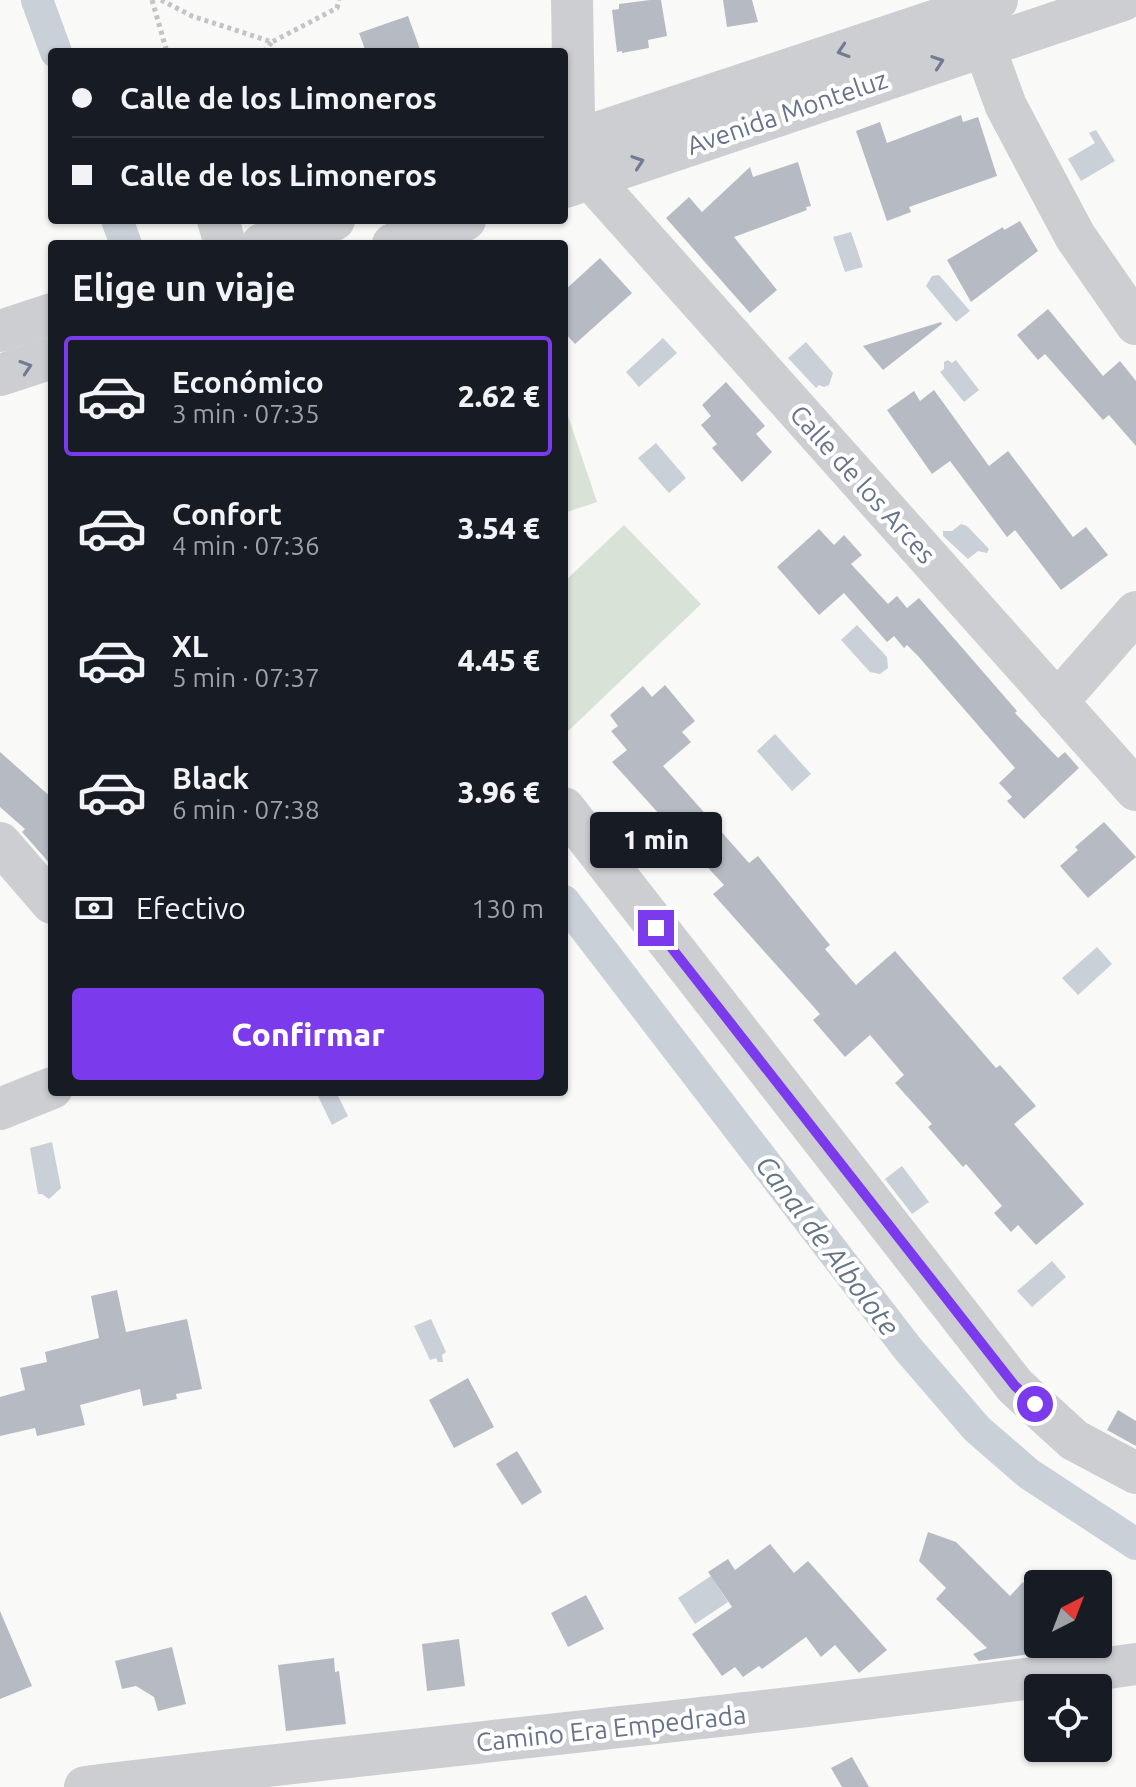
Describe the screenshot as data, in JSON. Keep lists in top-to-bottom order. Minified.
{"streets":{"street":["Avenida Monteluz","Calle de los Arces","Camino Era Empedrada"]},"crossings":[["Avenida Monteluz","Calle de los Arces"]],"water":["Canal de Albolote"],"north":"top right","page":{"banner":["Calle de los Limoneros","Calle de los Limoneros"],"heading":"Elige un viaje","list":[{"name":"Económico","note":"3 min · 07:35","value":"2.62 €"},{"name":"Confort","note":"4 min · 07:36","value":"3.54 €"},{"name":"XL","note":"5 min · 07:37","value":"4.45 €"},{"name":"Black","note":"6 min · 07:38","value":"3.96 €"}],"bubble":"1 min","pay":["Efectivo","130 m"],"buttons":"Confirmar"}}
